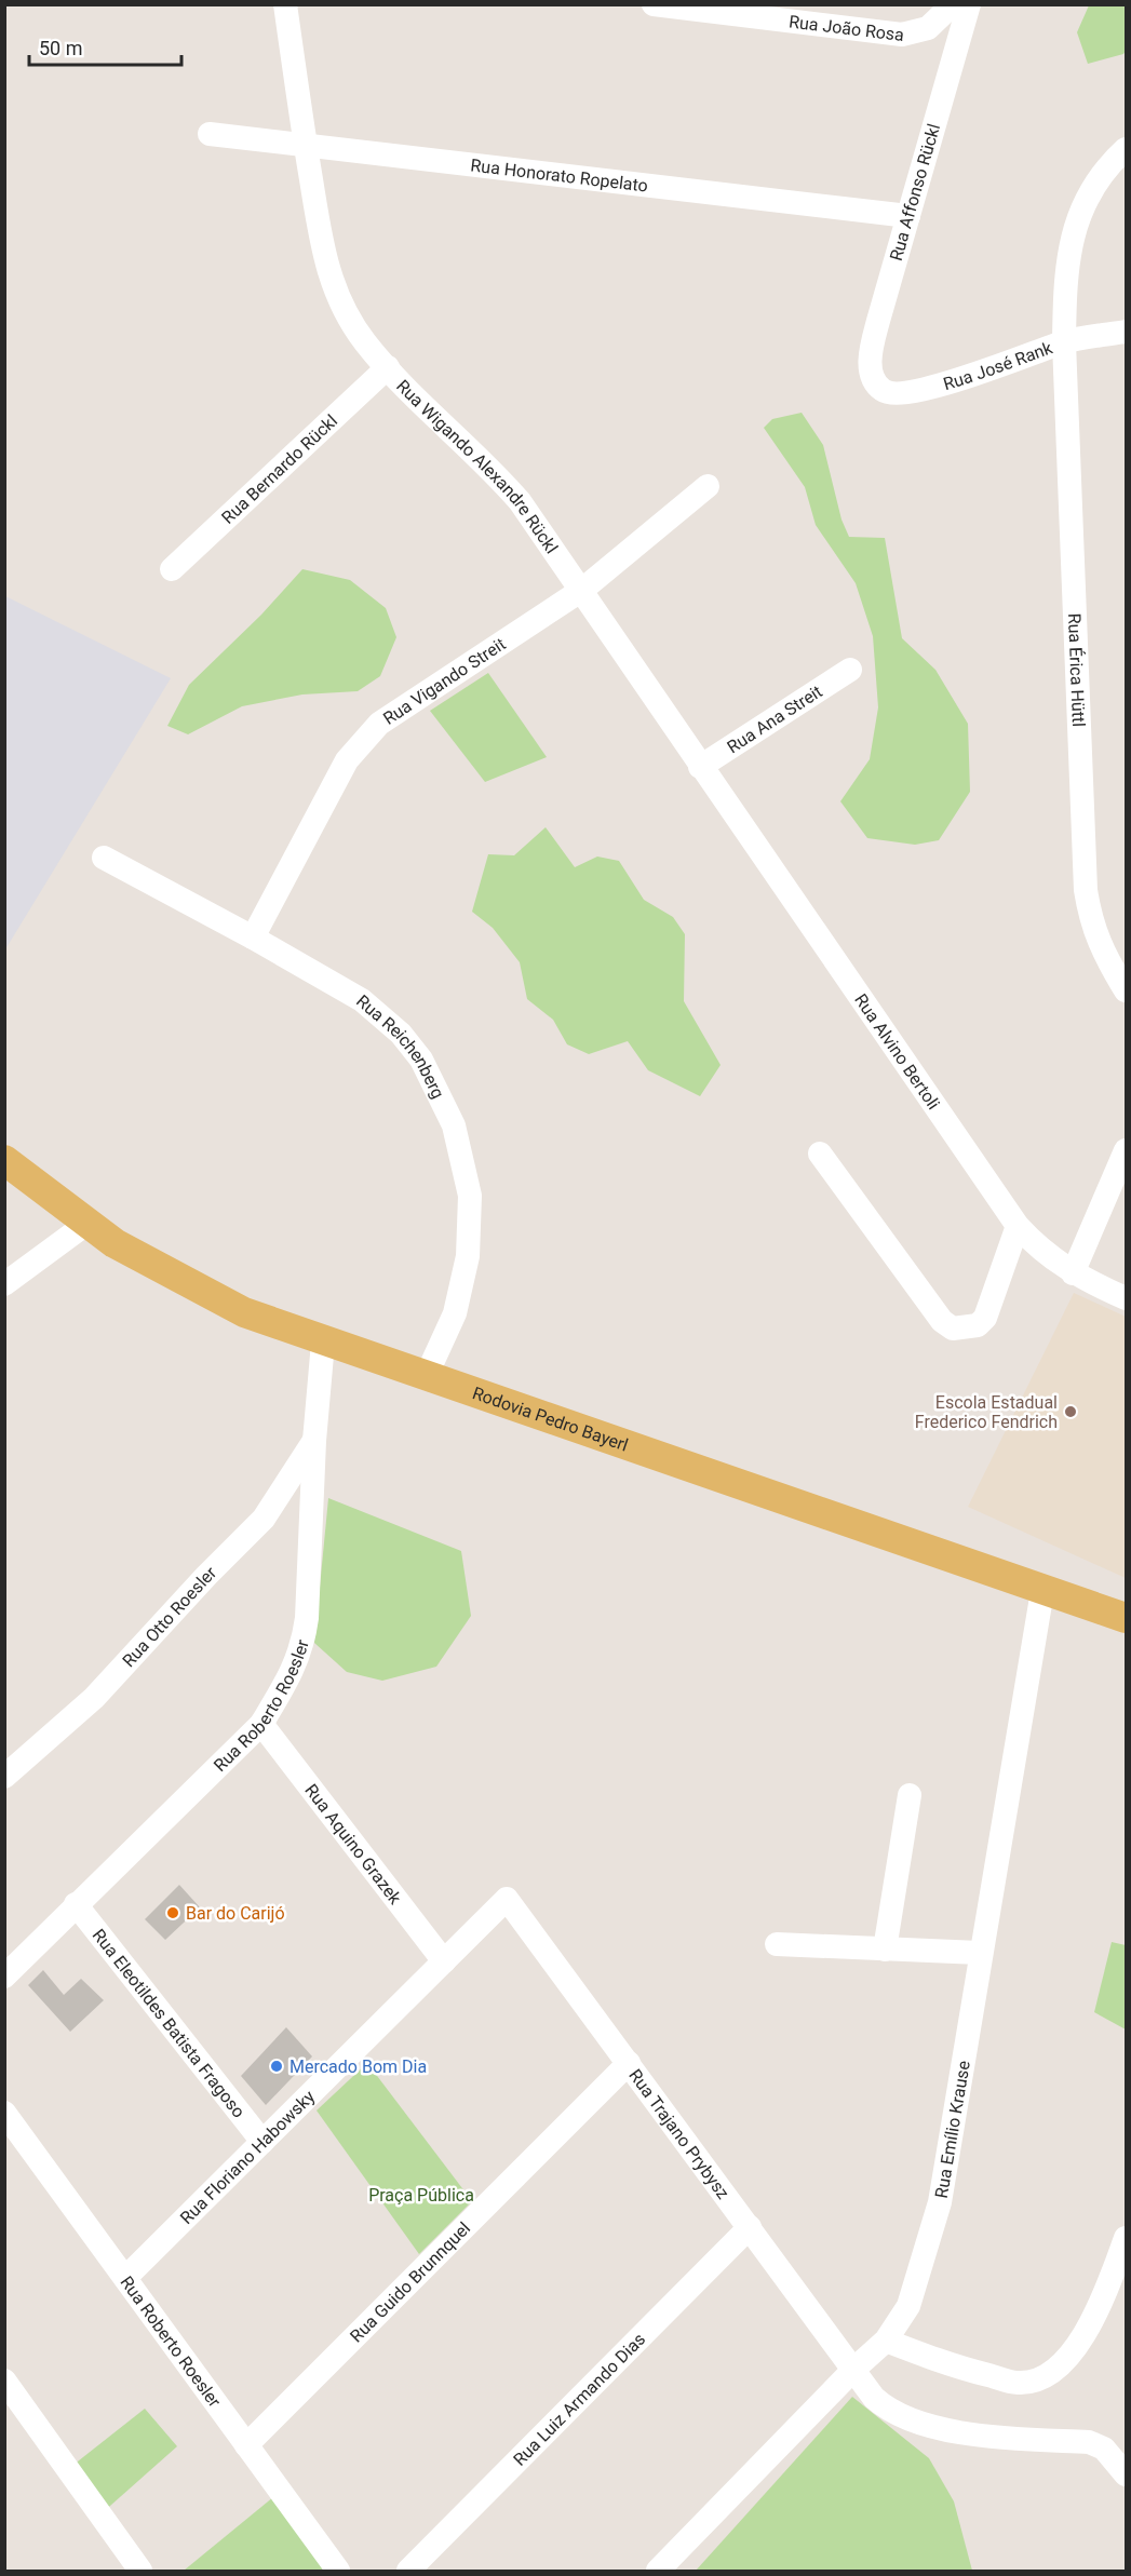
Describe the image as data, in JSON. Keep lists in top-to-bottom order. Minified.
{"streets":{"main road":["Rodovia Pedro Bayerl"],"street":["Rua João Rosa","Rua Honorato Ropelato","Rua Affonso Rückl","Rua José Rank","Rua Wigando Alexandre Rückl","Rua Bernardo Rückl","Rua Érica Hüttl","Rua Vigando Streit","Rua Ana Streit","Rua Reichenberg","Rua Alvino Bertoli","Rua Otto Roesler","Rua Roberto Roesler","Rua Aquino Grazek","Rua Eleotildes Batista Fragoso","Rua Emílio Krause","Rua Trajano Prybysz","Rua Floriano Habowsky","Rua Guido Brunnquel","Rua Luiz Armando Dias"]},"crossings":[["Rua Honorato Ropelato","Rua Affonso Rückl"],["Rua Honorato Ropelato","Rua Wigando Alexandre Rückl"],["Rua Affonso Rückl","Rua José Rank"],["Rua José Rank","Rua Érica Hüttl"],["Rua Wigando Alexandre Rückl","Rua Bernardo Rückl"],["Rua Wigando Alexandre Rückl","Rua Vigando Streit"],["Rua Wigando Alexandre Rückl","Rua Ana Streit"],["Rua Wigando Alexandre Rückl","Rua Alvino Bertoli"],["Rua Vigando Streit","Rua Reichenberg"],["Rua Ana Streit","Rua Alvino Bertoli"],["Rua Reichenberg","Rodovia Pedro Bayerl"],["Rodovia Pedro Bayerl","Rua Roberto Roesler"],["Rodovia Pedro Bayerl","Rua Emílio Krause"],["Rua Otto Roesler","Rua Roberto Roesler"],["Rua Roberto Roesler","Rua Aquino Grazek"],["Rua Roberto Roesler","Rua Eleotildes Batista Fragoso"],["Rua Roberto Roesler","Rua Floriano Habowsky"],["Rua Roberto Roesler","Rua Guido Brunnquel"],["Rua Aquino Grazek","Rua Floriano Habowsky"],["Rua Eleotildes Batista Fragoso","Rua Floriano Habowsky"],["Rua Emílio Krause","Rua Trajano Prybysz"],["Rua Trajano Prybysz","Rua Floriano Habowsky"],["Rua Trajano Prybysz","Rua Guido Brunnquel"],["Rua Trajano Prybysz","Rua Luiz Armando Dias"]],"parks":["Praça Pública"],"places":["Escola Estadual Frederico Fendrich","Bar do Carijó","Mercado Bom Dia"],"scale_bar":"50 m"}
